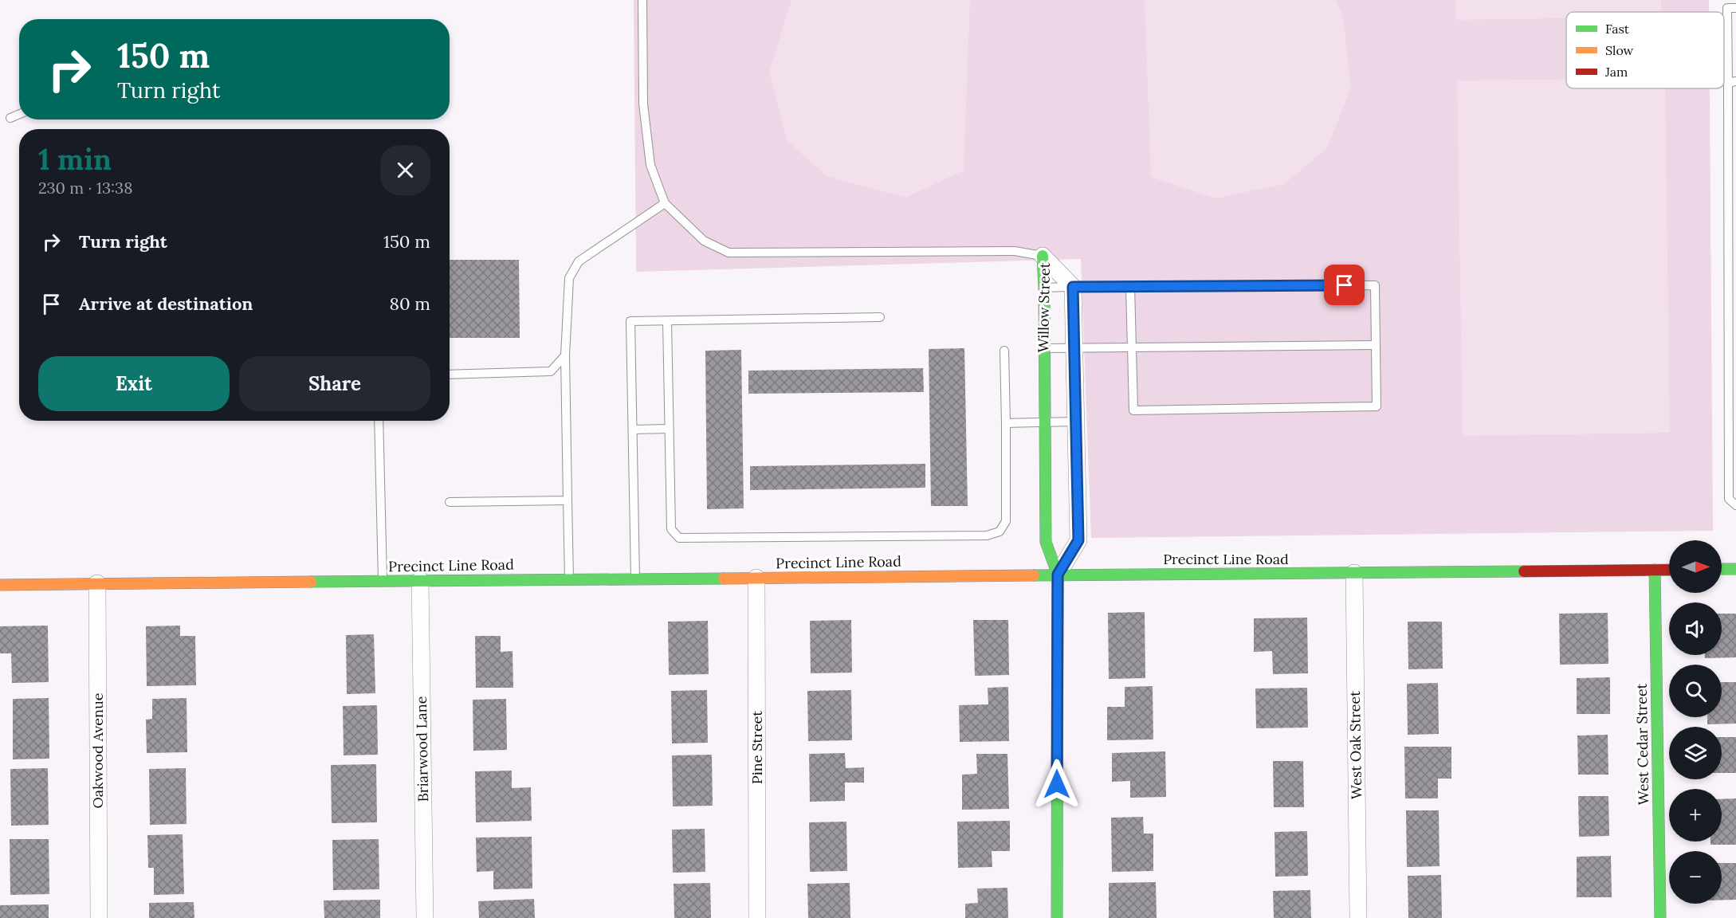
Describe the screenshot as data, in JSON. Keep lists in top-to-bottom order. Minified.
{"streets":{"main road":["Willow Street","Precinct Line Road","West Cedar Street"],"street":["West Oak Street","Pine Street","Briarwood Lane","Oakwood Avenue"]},"crossings":[["Willow Street","Precinct Line Road"],["Precinct Line Road","West Cedar Street"],["Precinct Line Road","West Oak Street"],["Precinct Line Road","Pine Street"],["Precinct Line Road","Briarwood Lane"],["Precinct Line Road","Oakwood Avenue"]],"legend":["Fast","Slow","Jam"],"north":"right","page":{"turn":["150 m","Turn right"],"heading":["1 min","230 m · 13:38"],"list":[{"name":"Turn right","value":"150 m"},{"name":"Arrive at destination","value":"80 m"}],"buttons":["Exit","Share"],"map_buttons":["+","−"]}}
